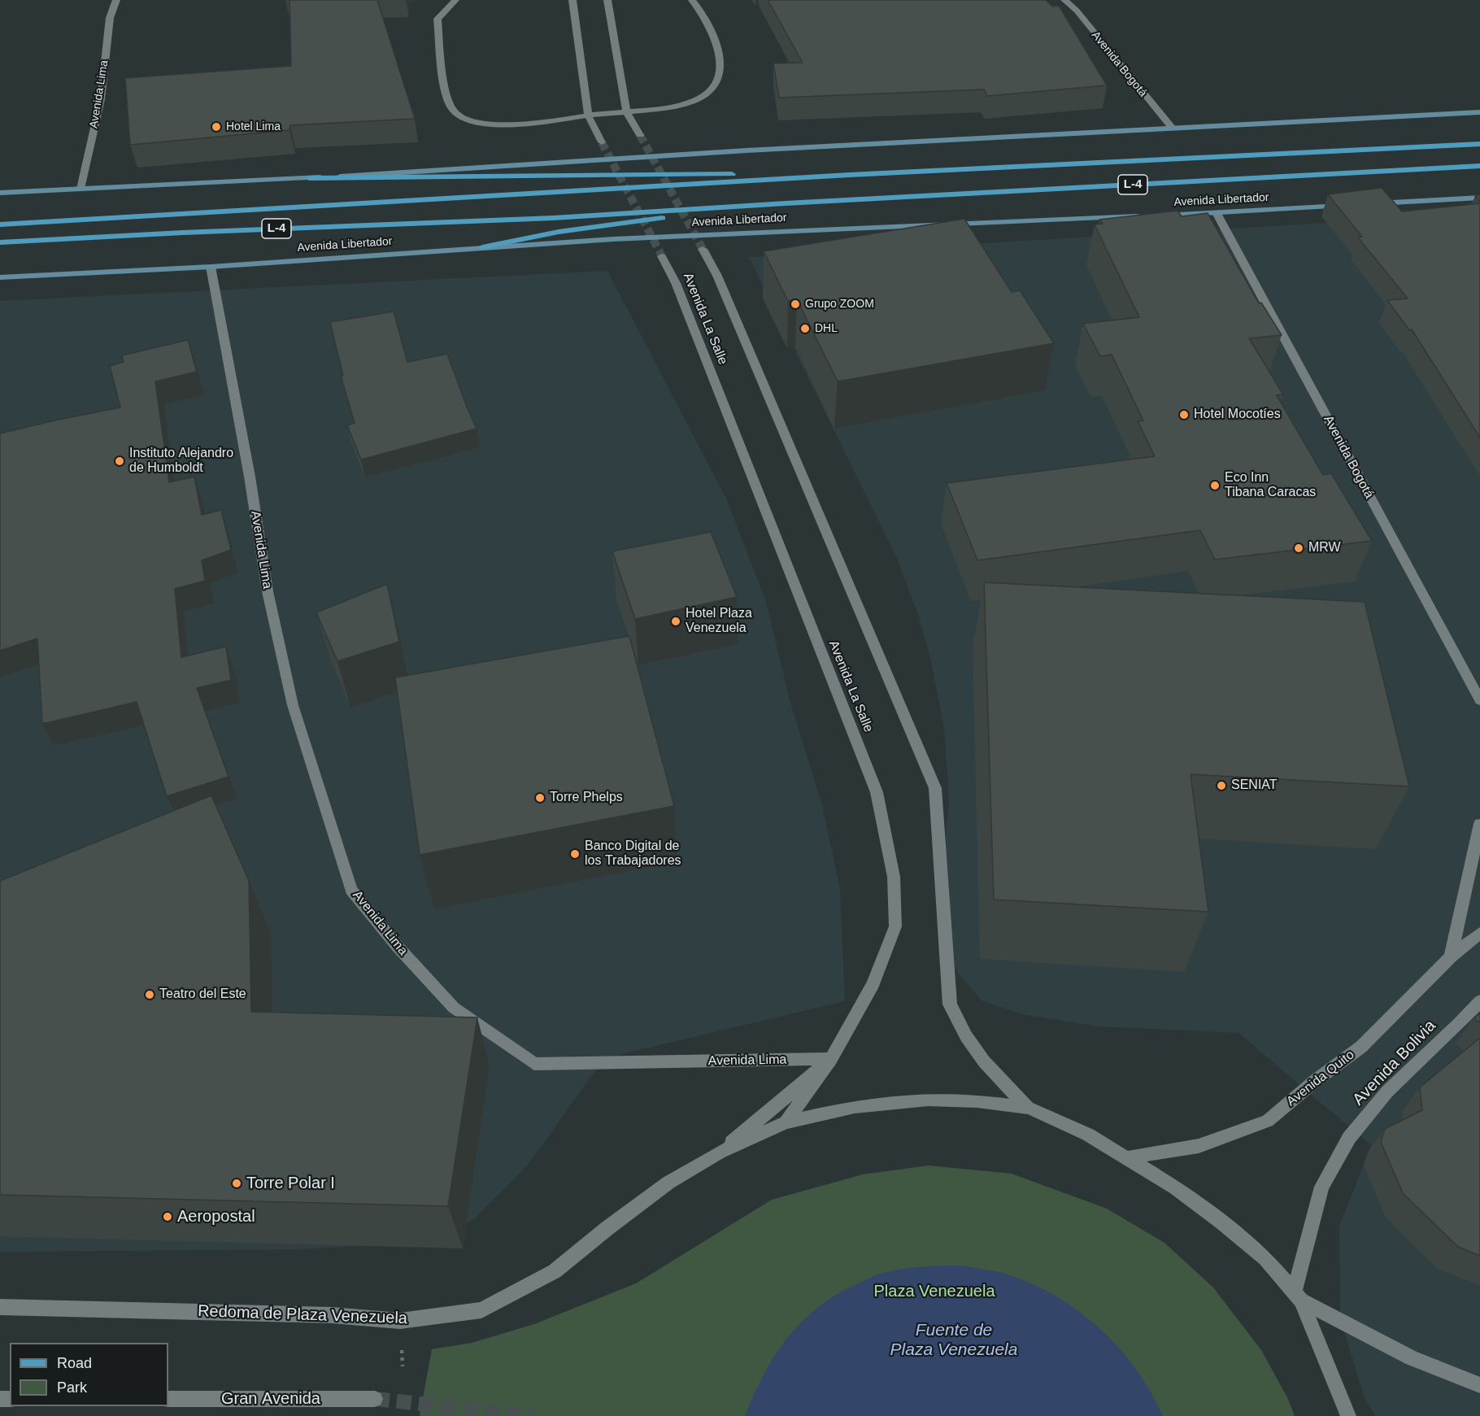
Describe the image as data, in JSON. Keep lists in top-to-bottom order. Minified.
{"streets":{"main road":["L-4","Avenida Libertador"],"street":["Avenida Bogotá","Avenida Lima","Avenida La Salle","Avenida Bolivia","Avenida Quito","Redoma de Plaza Venezuela","Gran Avenida"]},"crossings":[["Avenida Bogotá","L-4"],["Avenida Bogotá","Avenida Libertador"],["Avenida Lima","L-4"],["Avenida Lima","Avenida Libertador"],["Avenida Lima","Avenida La Salle"],["L-4","Avenida Libertador"],["Avenida La Salle","Redoma de Plaza Venezuela"],["Avenida Bolivia","Redoma de Plaza Venezuela"],["Avenida Quito","Redoma de Plaza Venezuela"]],"water":["Fuente de Plaza Venezuela"],"parks":["Plaza Venezuela"],"places":["Hotel Lima","Grupo ZOOM","DHL","Hotel Mocotíes","Instituto Alejandro de Humboldt","Eco Inn Tibana Caracas","MRW","Hotel Plaza Venezuela","SENIAT","Torre Phelps","Banco Digital de los Trabajadores","Teatro del Este","Torre Polar I","Aeropostal"],"legend":["Road","Park"]}
